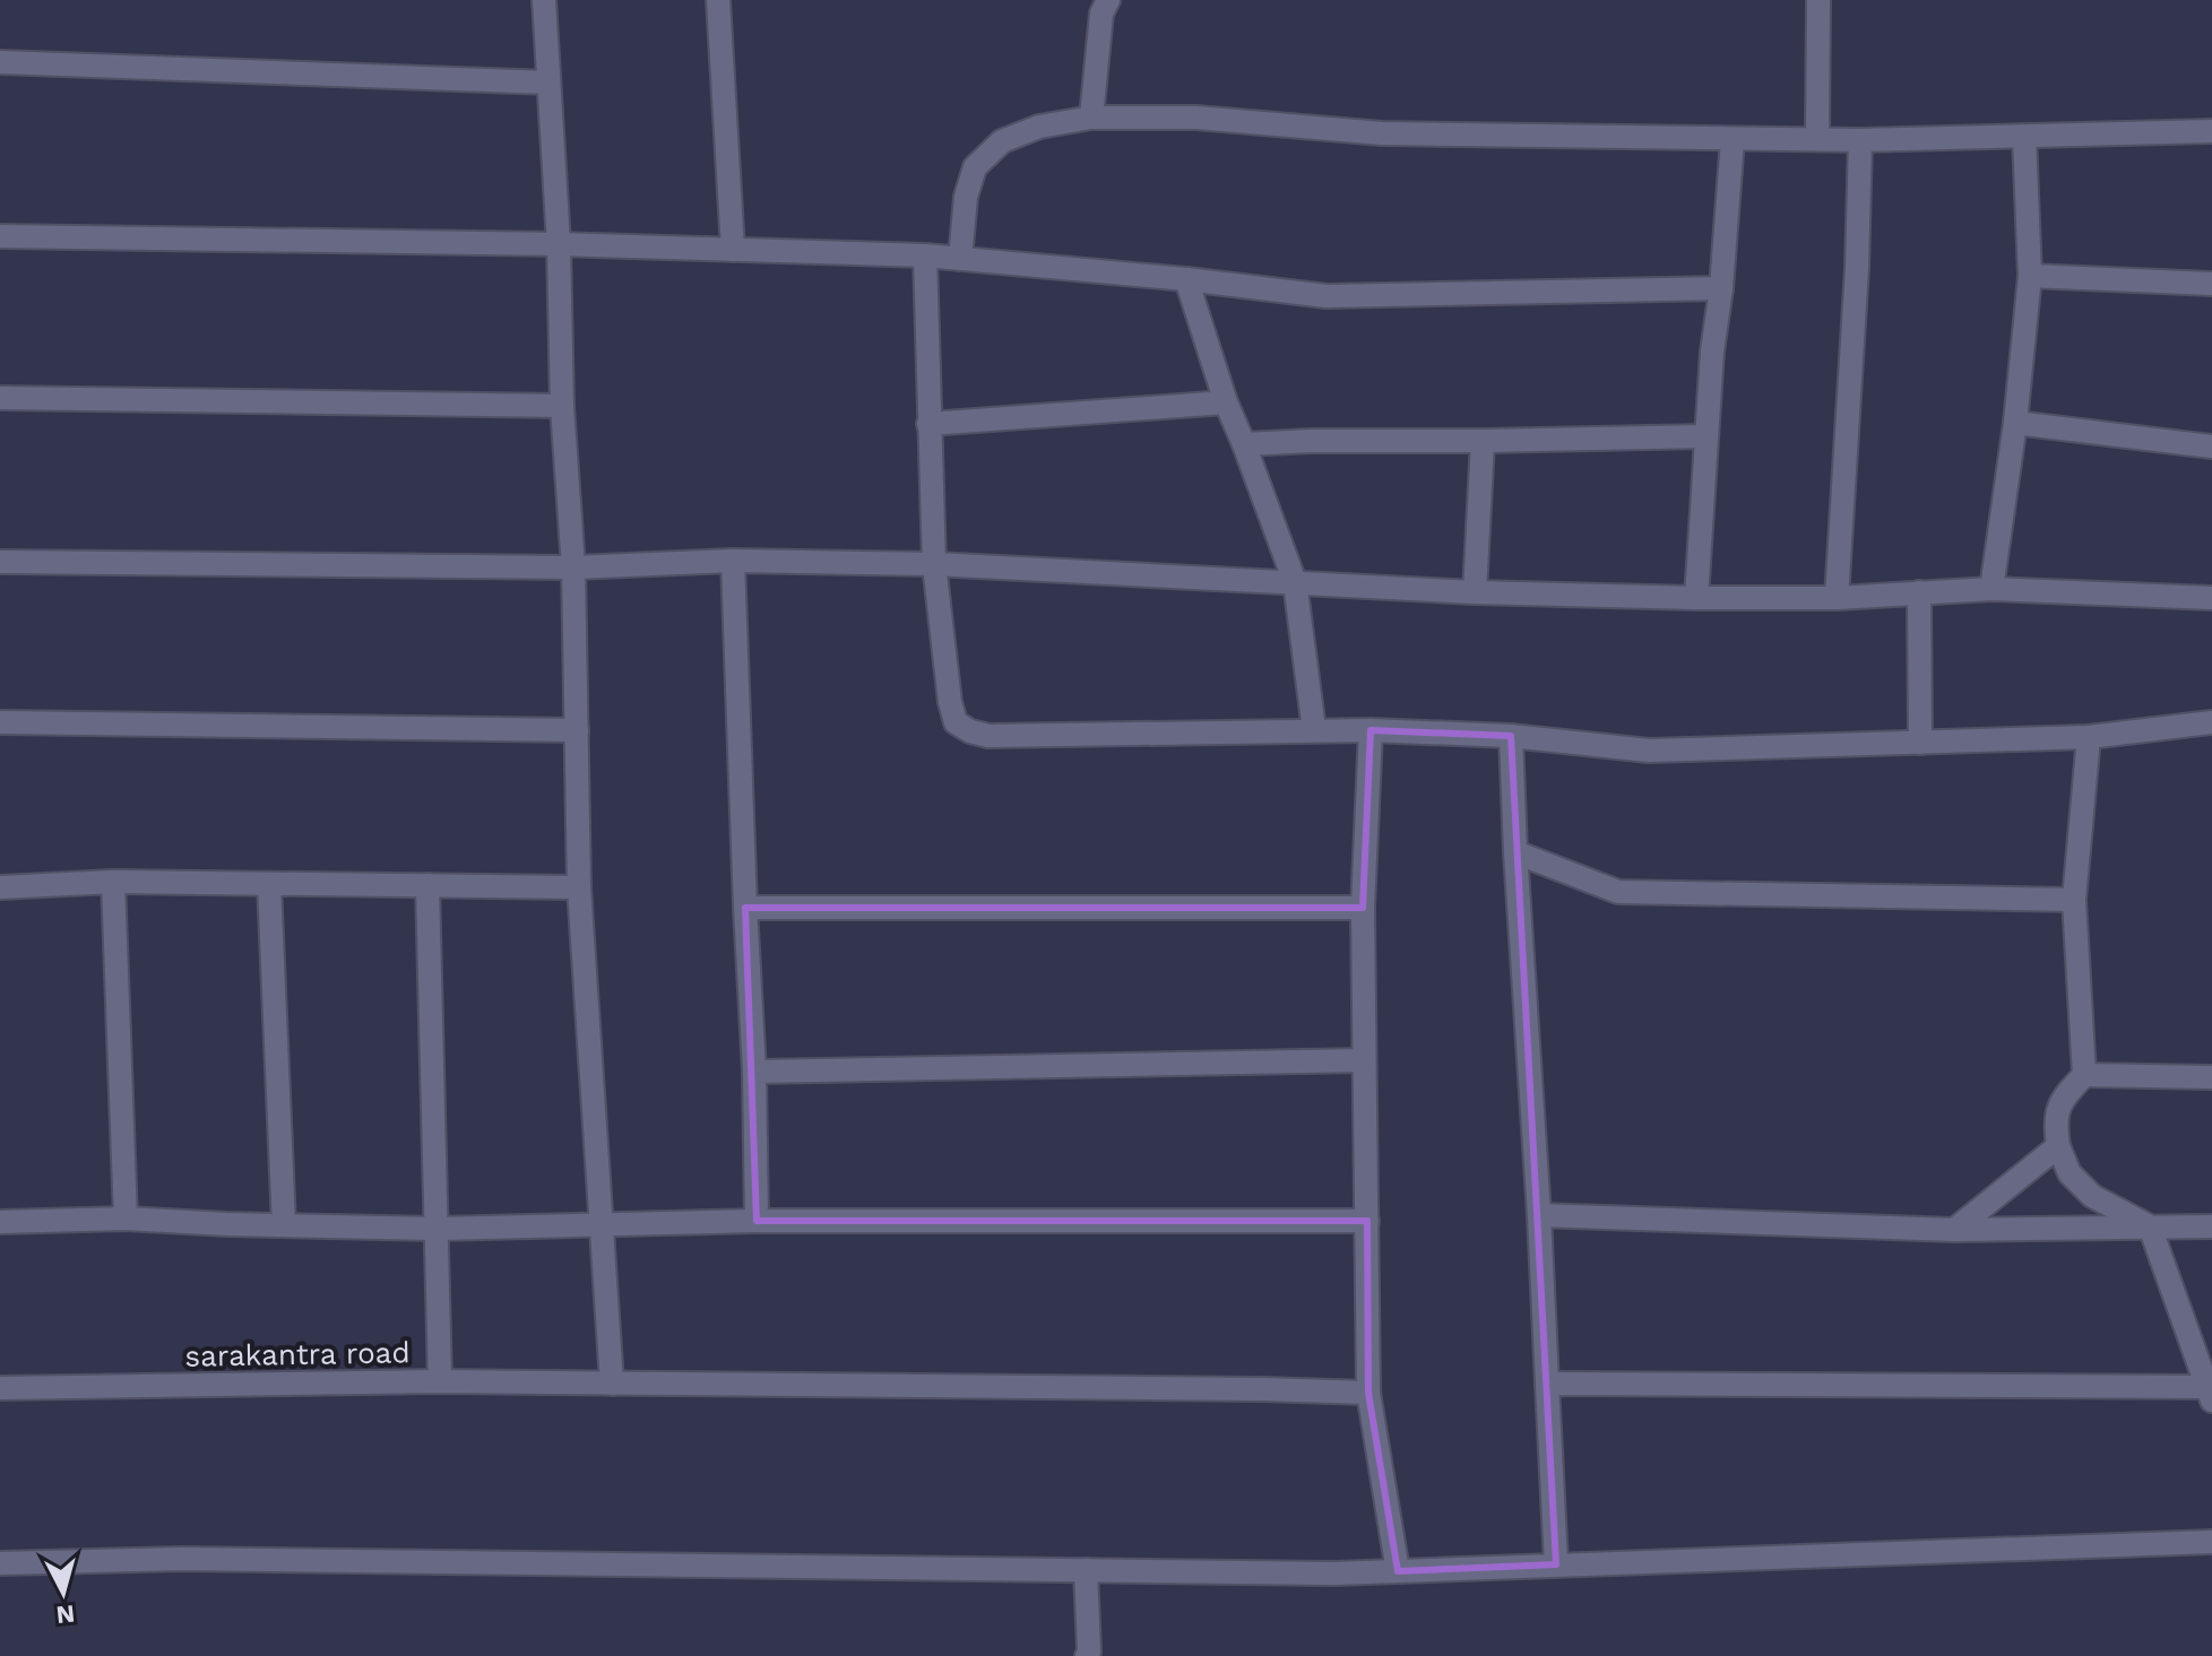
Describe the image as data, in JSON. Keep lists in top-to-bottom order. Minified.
{"streets":{"street":["sarakantra road"]},"north":"bottom"}
